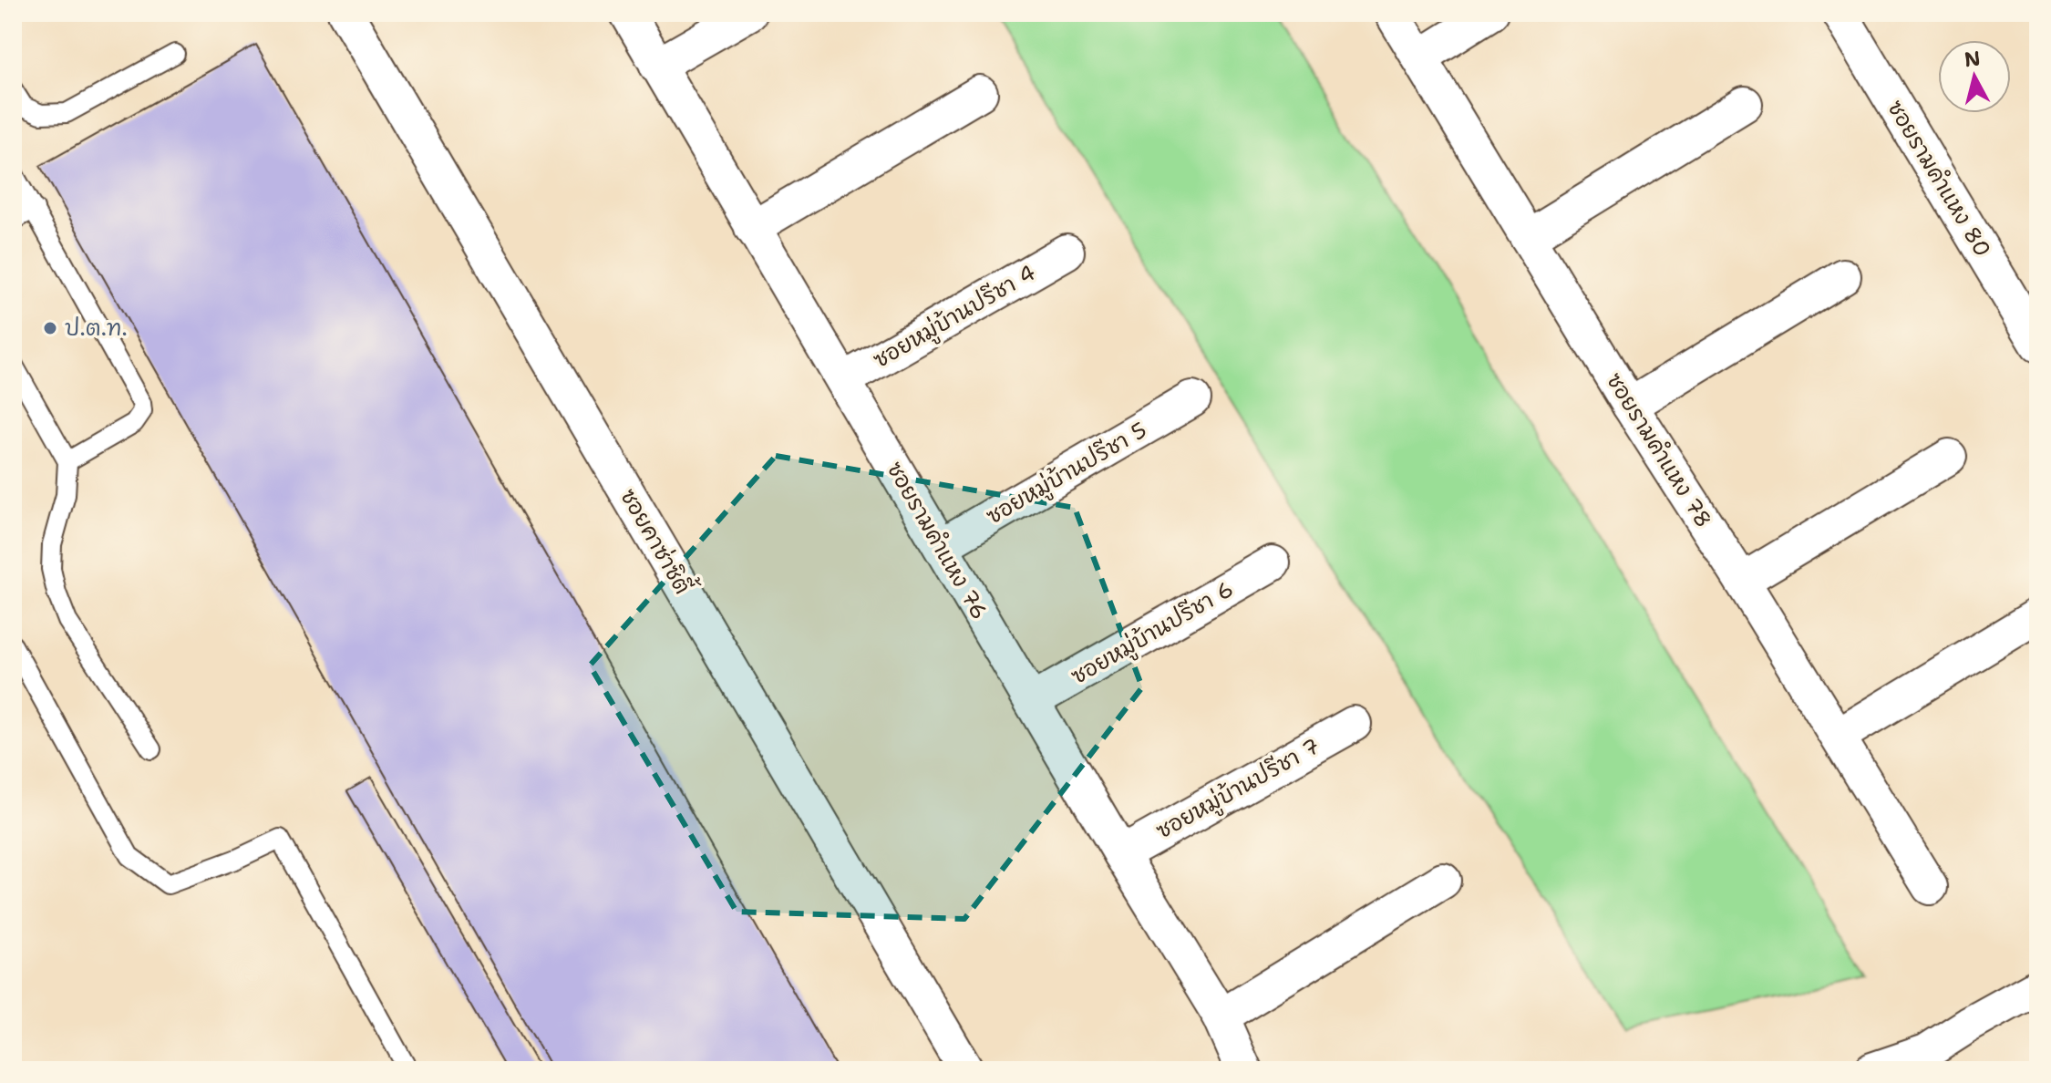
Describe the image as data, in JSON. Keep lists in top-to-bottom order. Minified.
{"streets":{"street":["ซอยรามคำแหง 80","ซอยหมู่บ้านปรีชา 4","ซอยรามคำแหง 78","ซอยหมู่บ้านปรีชา 5","ซอยรามคำแหง 76","ซอยคาซ่าซิตี้","ซอยหมู่บ้านปรีชา 6","ซอยหมู่บ้านปรีชา 7"]},"crossings":[["ซอยหมู่บ้านปรีชา 4","ซอยรามคำแหง 76"],["ซอยหมู่บ้านปรีชา 5","ซอยรามคำแหง 76"],["ซอยรามคำแหง 76","ซอยหมู่บ้านปรีชา 6"],["ซอยรามคำแหง 76","ซอยหมู่บ้านปรีชา 7"]],"places":["ป.ต.ท."],"north":"top"}
